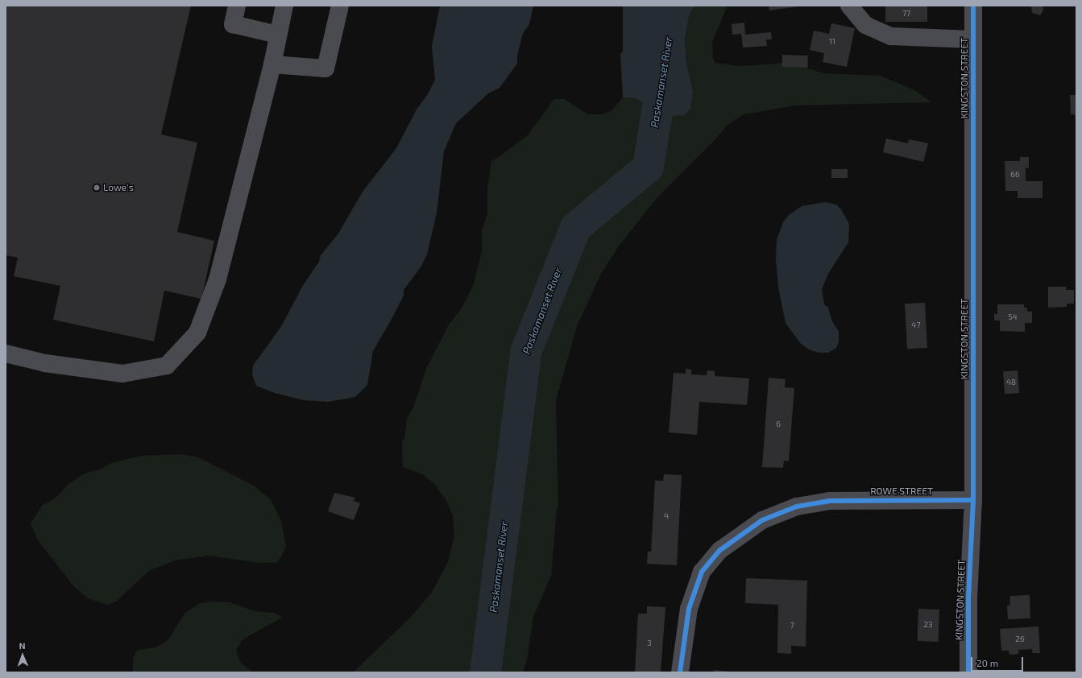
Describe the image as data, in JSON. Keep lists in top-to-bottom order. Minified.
{"streets":{"street":["KINGSTON STREET","ROWE STREET"]},"crossings":[["KINGSTON STREET","ROWE STREET"]],"water":["Paskamanset River"],"places":["Lowe's"],"house_numbers":["77","11","66","54","47","48","6","4","23","7","26","3"],"scale_bar":"20 m","north":"top"}
